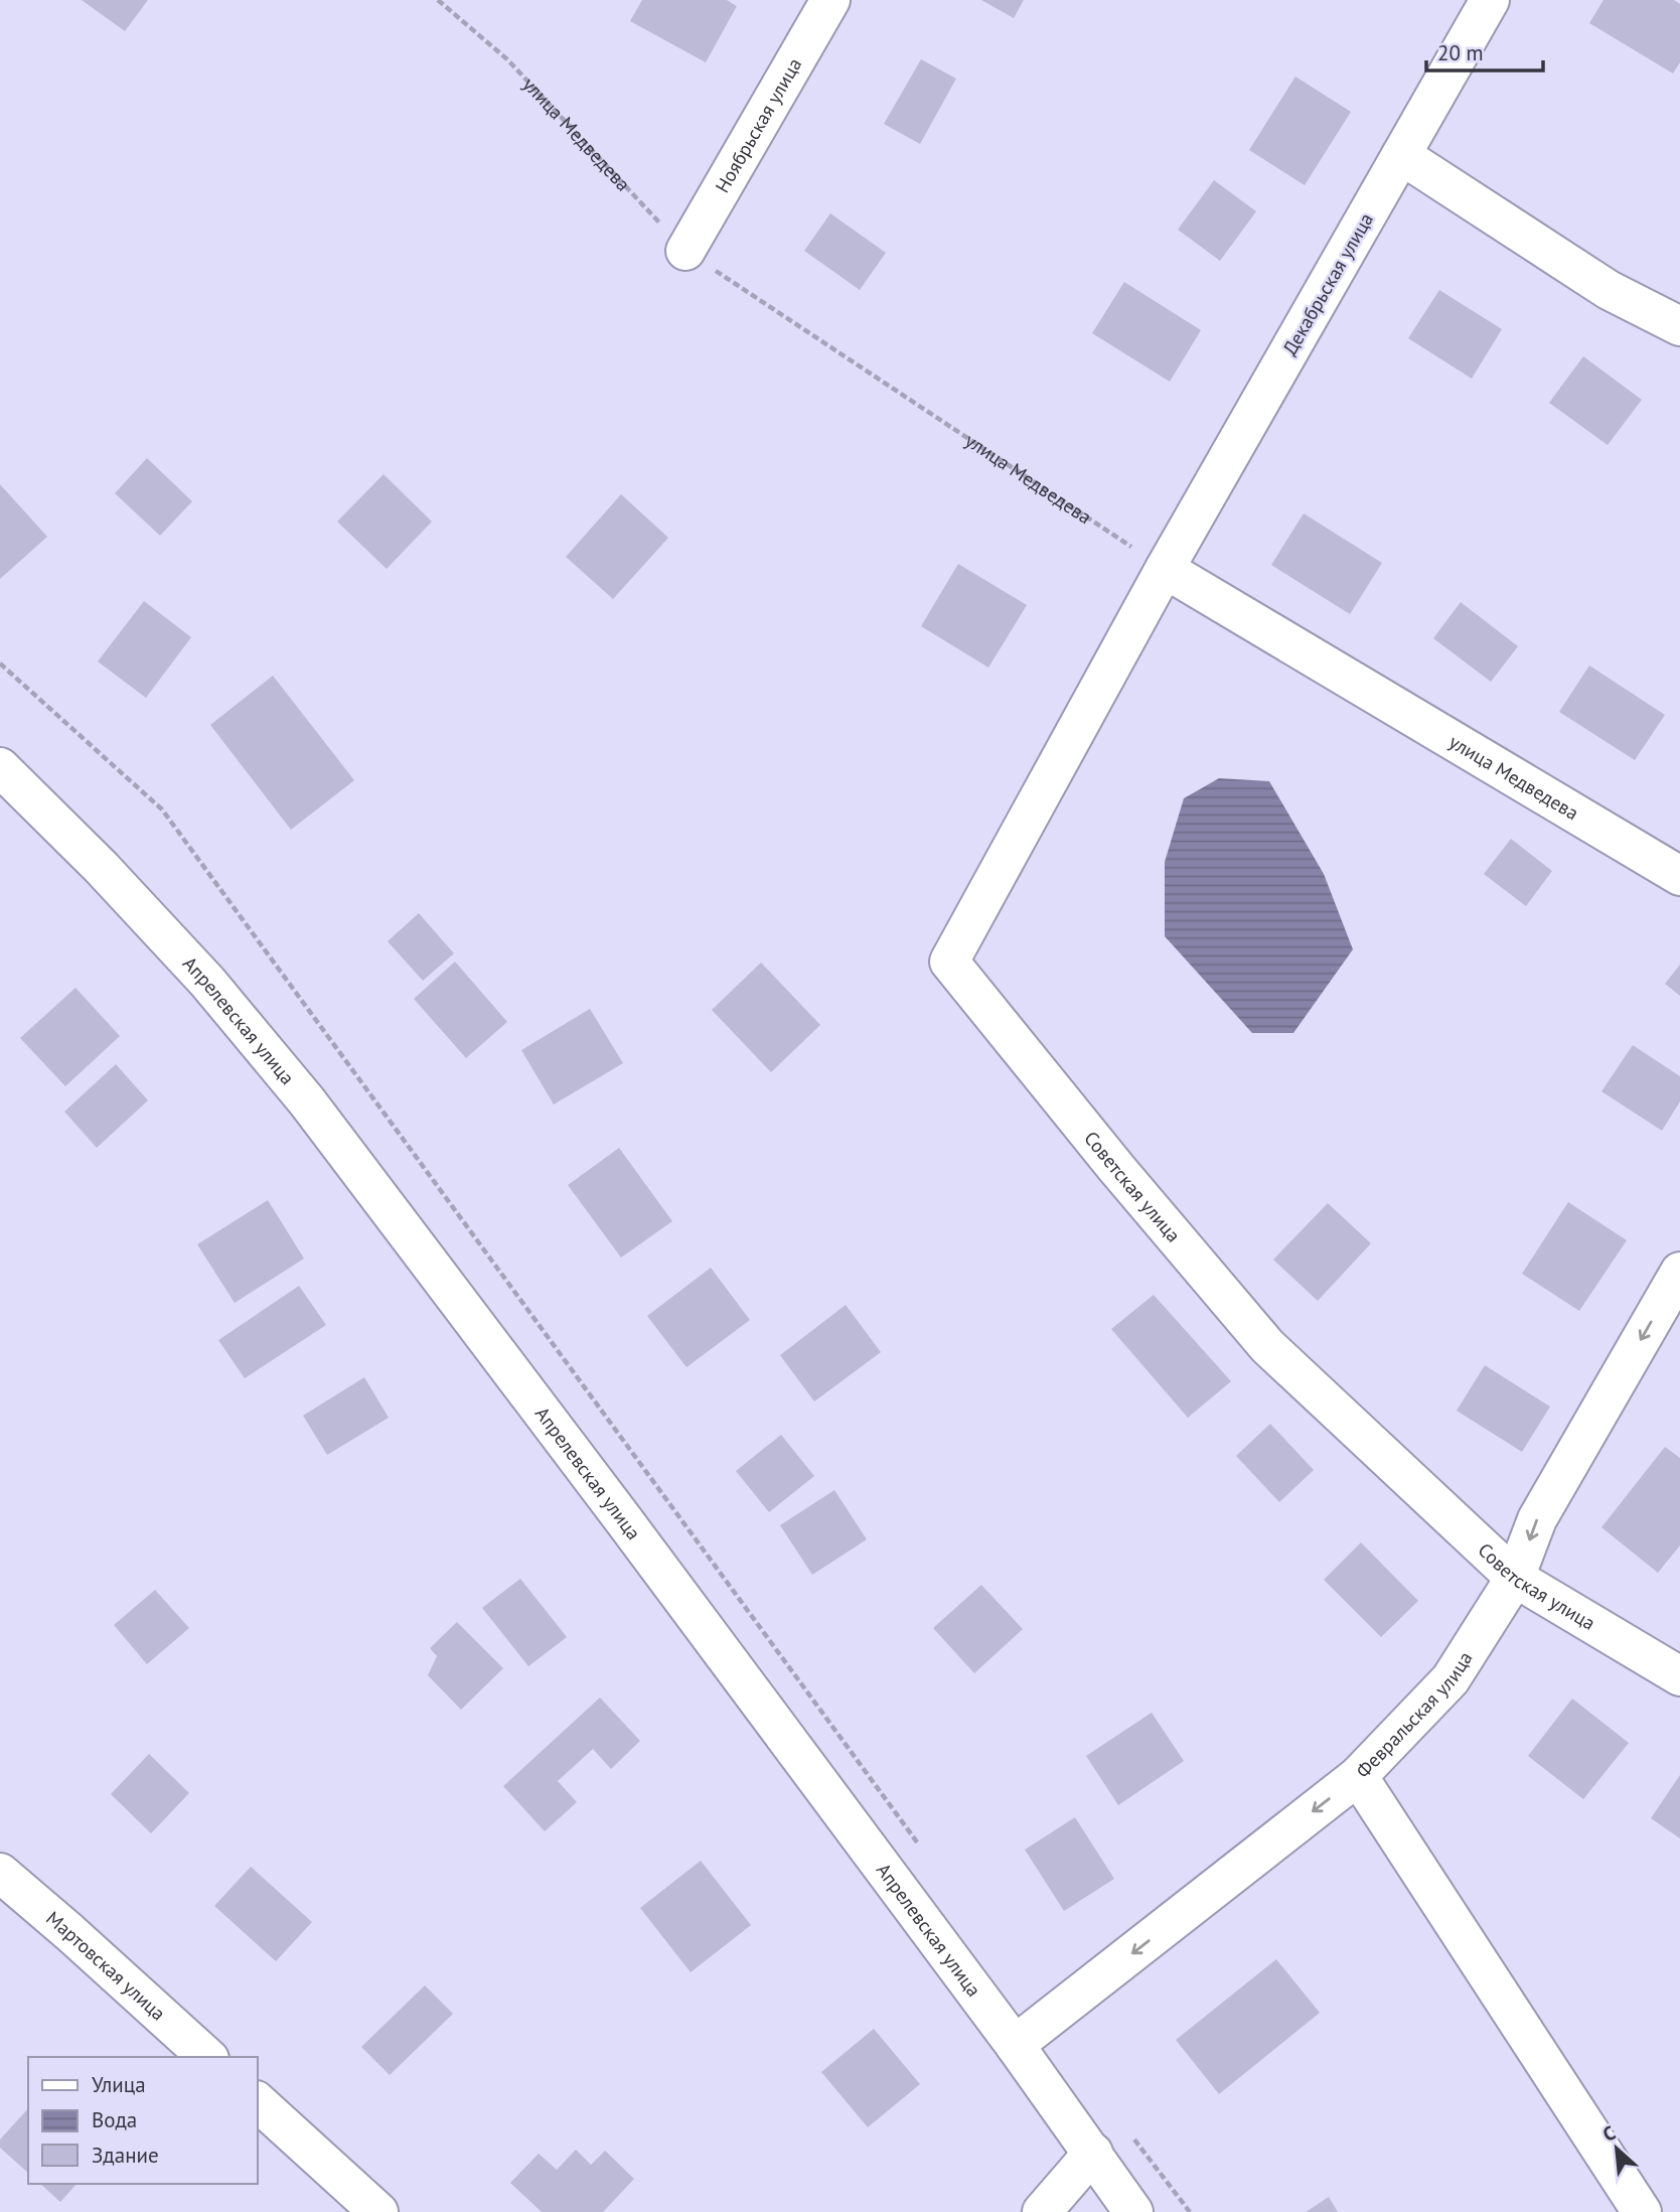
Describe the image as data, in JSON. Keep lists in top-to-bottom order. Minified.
{"streets":{"street":["Ноябрьская улица","улица Медведева","Декабрьская улица","Апрелевская улица","Советская улица","Февральская улица","Мартовская улица"]},"crossings":[["Ноябрьская улица","улица Медведева"],["улица Медведева","Декабрьская улица"],["улица Медведева","Советская улица"],["Декабрьская улица","Советская улица"],["Апрелевская улица","Февральская улица"],["Советская улица","Февральская улица"]],"one_way":["Февральская улица"],"legend":["Улица","Вода","Здание"],"scale_bar":"20 m","north":"top left"}
